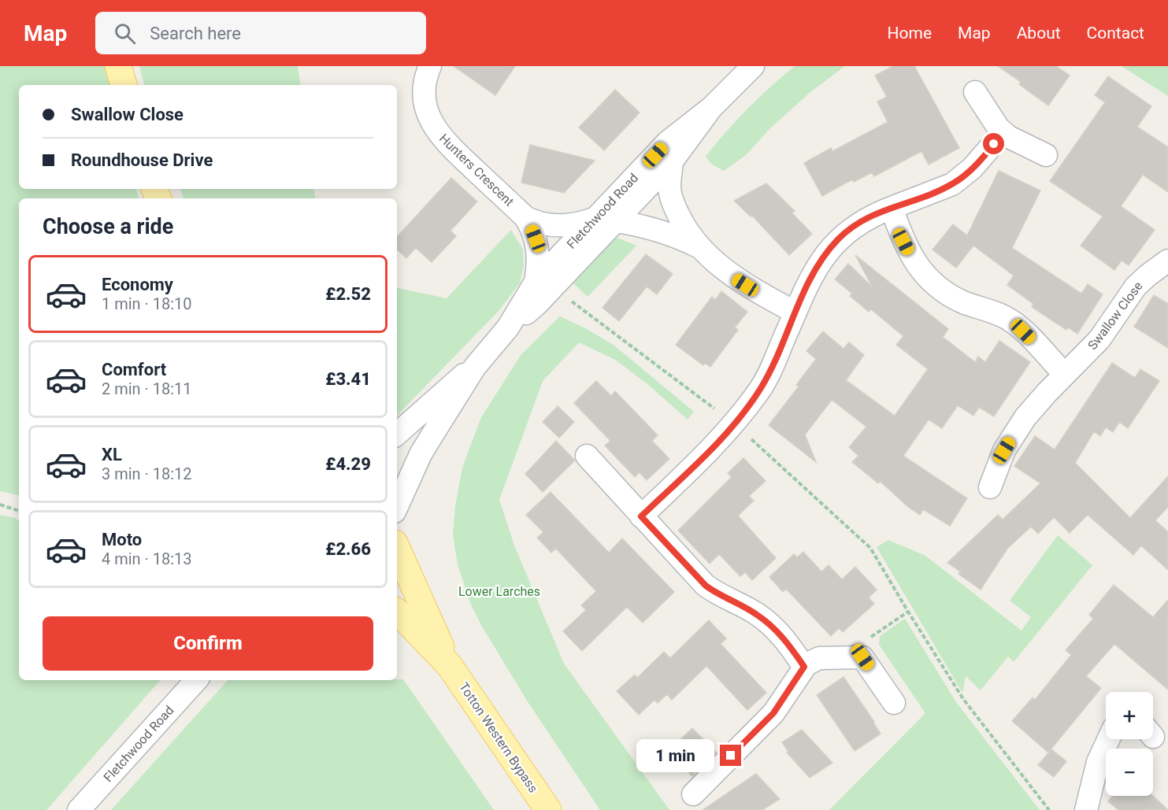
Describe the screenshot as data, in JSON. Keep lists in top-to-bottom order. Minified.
{"streets":{"main road":["Totton Western Bypass"],"street":["Hunters Crescent","Fletchwood Road","Swallow Close"]},"crossings":[["Hunters Crescent","Fletchwood Road"]],"parks":["Lower Larches"],"page":{"header":"Map","search":"Search here","nav":["Home","Map","About","Contact"],"banner":["Swallow Close","Roundhouse Drive"],"heading":"Choose a ride","list":[{"name":"Economy","note":"1 min · 18:10","value":"£2.52"},{"name":"Comfort","note":"2 min · 18:11","value":"£3.41"},{"name":"XL","note":"3 min · 18:12","value":"£4.29"},{"name":"Moto","note":"4 min · 18:13","value":"£2.66"}],"buttons":"Confirm","map_buttons":["+","−"],"bubble":"1 min"}}
